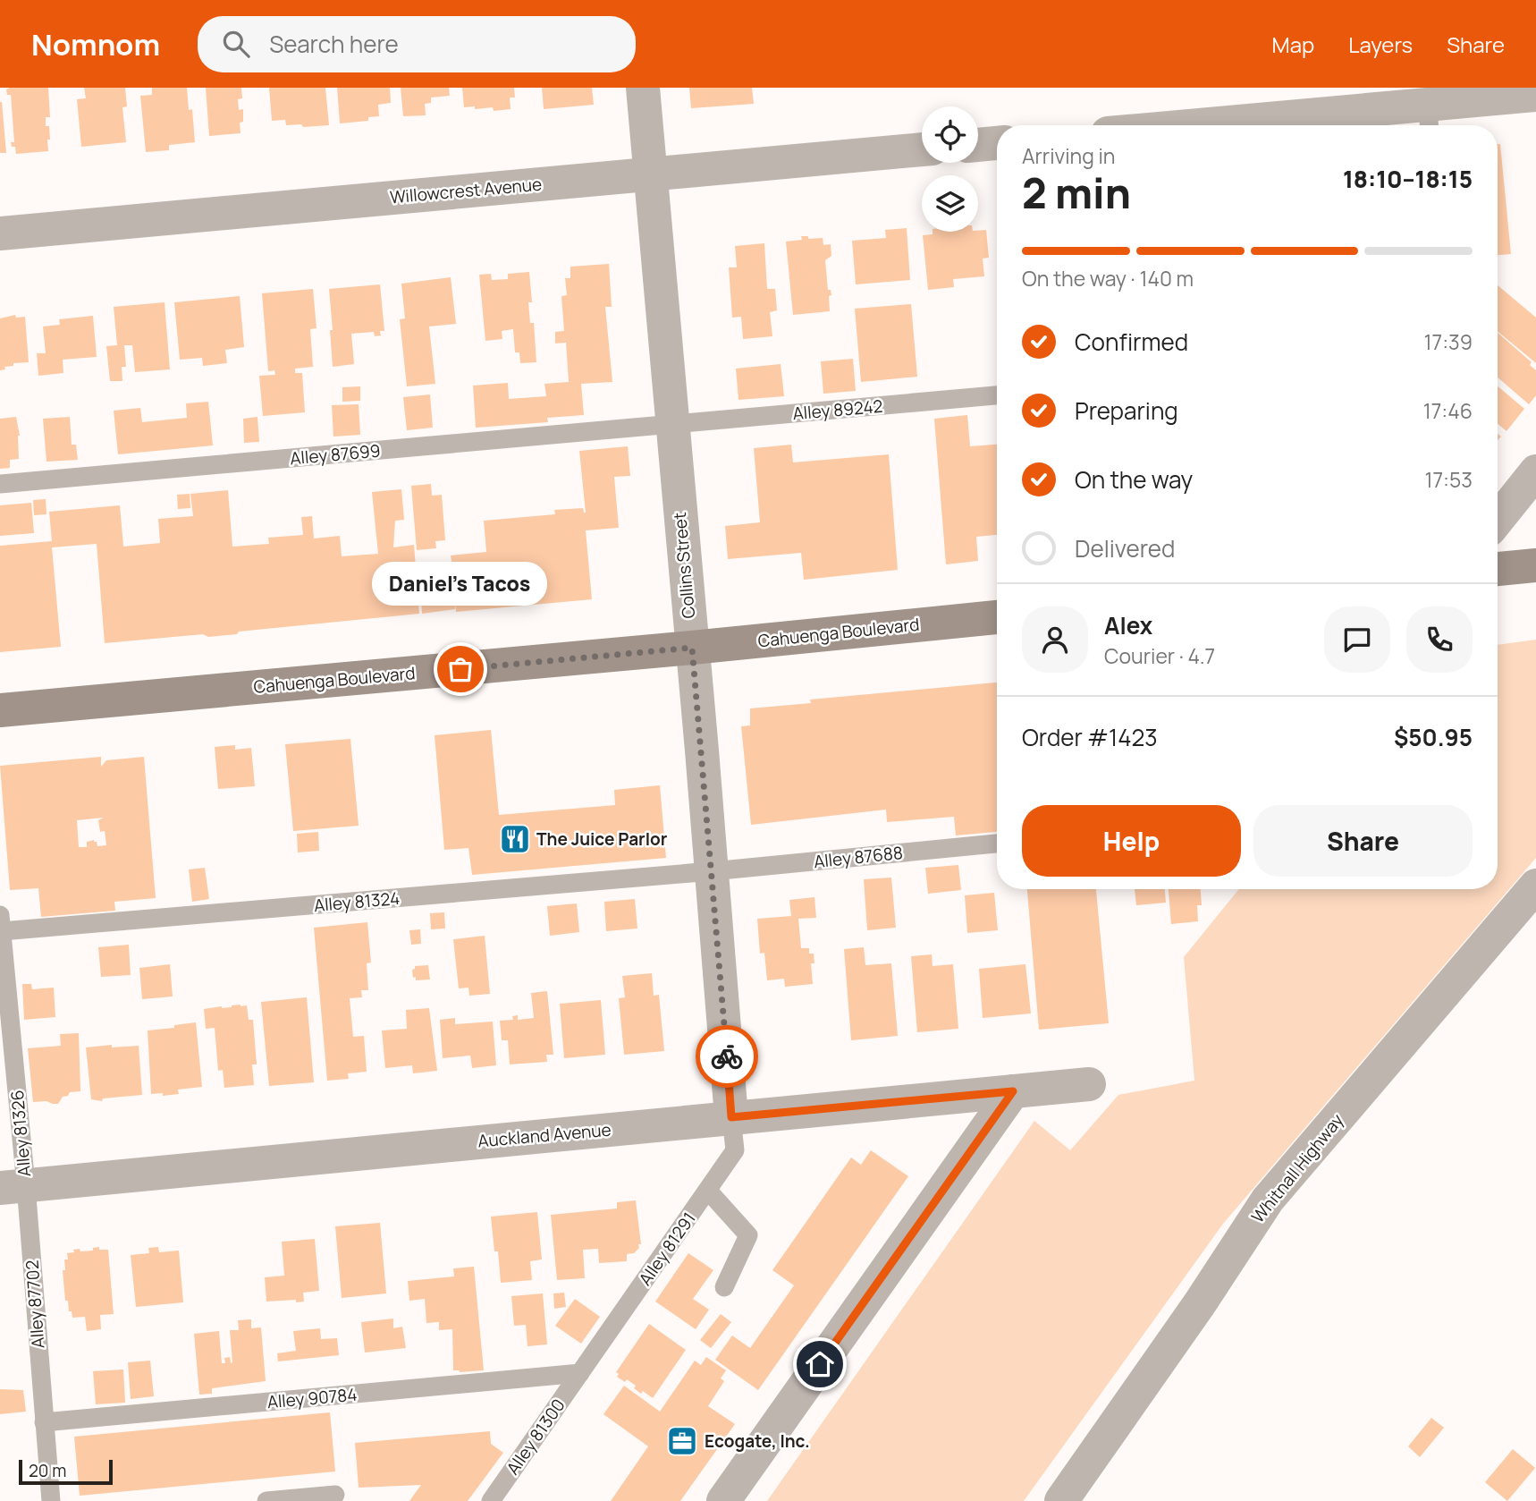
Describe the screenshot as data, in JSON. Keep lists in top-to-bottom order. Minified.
{"streets":{"main road":["Cahuenga Boulevard"],"street":["Willowcrest Avenue","Collins Street","Auckland Avenue","Whitnall Highway"],"lane":["Alley 89242","Alley 87699","Alley 87688","Alley 81324","Alley 81326","Alley 81291","Alley 87702","Alley 90784","Alley 81300"]},"crossings":[["Willowcrest Avenue","Collins Street"],["Alley 89242","Alley 87699"],["Alley 89242","Collins Street"],["Alley 87699","Collins Street"],["Collins Street","Cahuenga Boulevard"],["Collins Street","Alley 87688"],["Collins Street","Alley 81324"],["Collins Street","Auckland Avenue"],["Collins Street","Alley 81291"],["Alley 87688","Alley 81324"],["Alley 81324","Alley 81326"],["Alley 81326","Auckland Avenue"],["Alley 81326","Alley 87702"],["Auckland Avenue","Alley 81291"],["Auckland Avenue","Alley 87702"],["Alley 81291","Alley 90784"],["Alley 81291","Alley 81300"],["Alley 87702","Alley 90784"],["Alley 90784","Alley 81300"]],"places":{"other":["Daniel's Tacos"],"restaurant":["The Juice Parlor"],"office":["Ecogate, Inc."]},"scale_bar":"20 m","page":{"header":"Nomnom","search":"Search here","nav":["Map","Layers","Share"],"heading":["2 min","Arriving in","18:10–18:15"],"panel":["Alex","Courier · 4.7","Order #1423","$50.95"],"bar":"On the way · 140 m","list":[["Confirmed","17:39"],["Preparing","17:46"],["On the way","17:53"],"Delivered"],"bubble":"Daniel's Tacos","buttons":["Help","Share"],"scale":"20 m"}}
